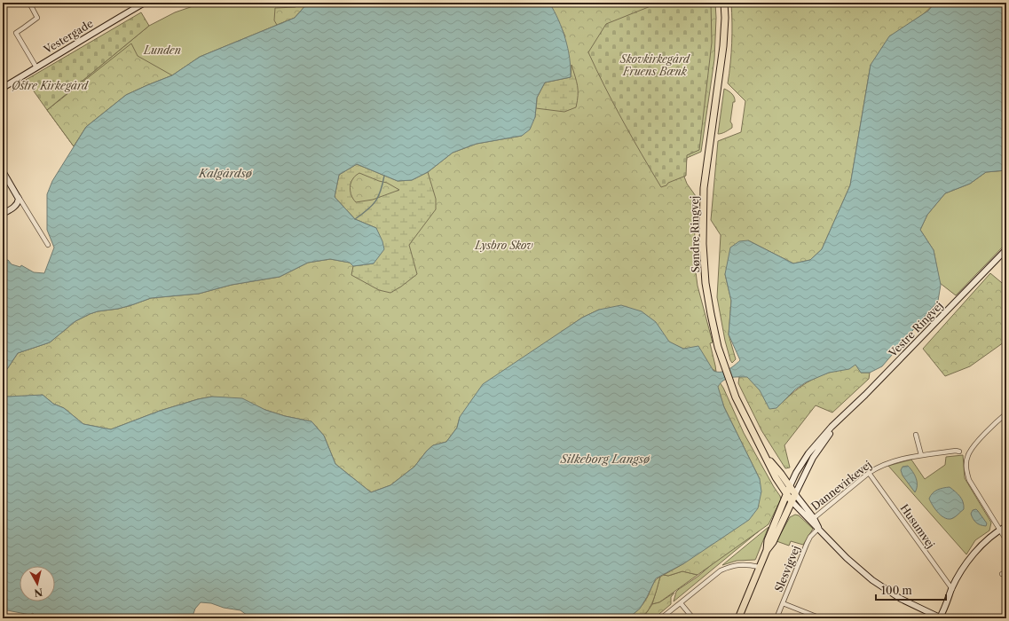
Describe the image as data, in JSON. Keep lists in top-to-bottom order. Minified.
{"streets":{"main road":["Søndre Ringvej"],"street":["Vestergade","Vestre Ringvej","Dannevirkevej","Husumvej","Slesvigvej"]},"crossings":[["Søndre Ringvej","Vestre Ringvej"],["Dannevirkevej","Husumvej"]],"water":["Kalgårdsø","Silkeborg Langsø"],"parks":["Lunden","Skovkirkegård Fruens Bænk","Østre Kirkegård","Lysbro Skov"],"scale_bar":"100 m","north":"bottom"}
